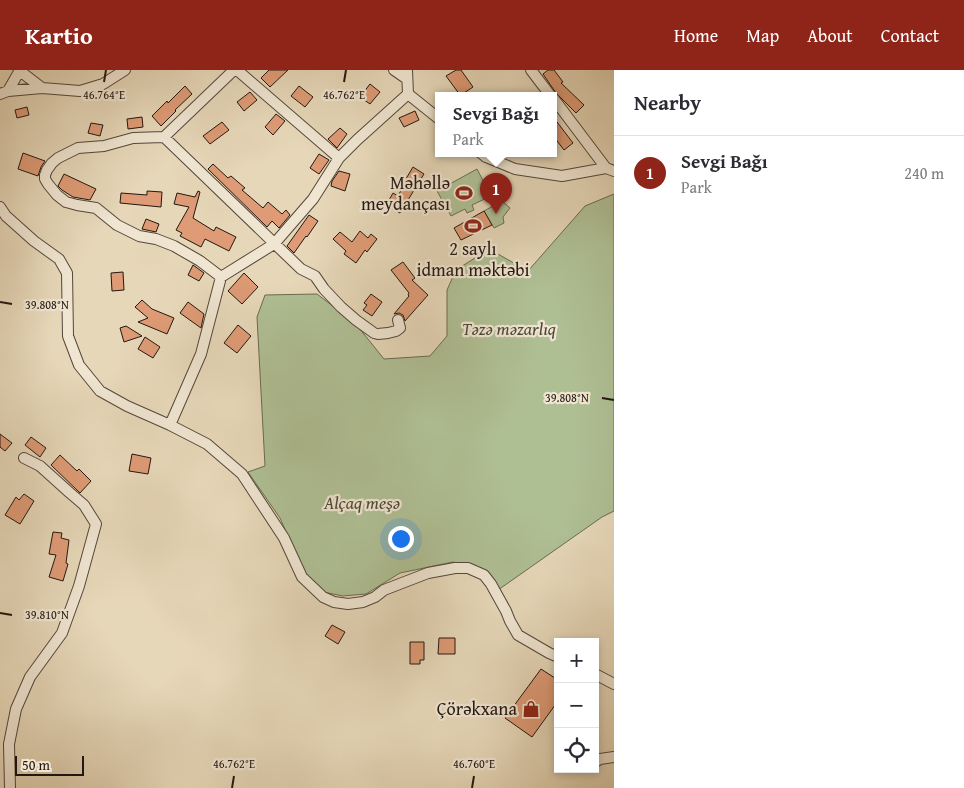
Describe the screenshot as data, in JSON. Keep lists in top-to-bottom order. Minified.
{"parks":["Təzə məzarlıq","Alçaq meşə"],"places":{"sports":["Məhəllə meydançası","2 saylı idman məktəbi"],"shop":["Çörəkxana"]},"scale_bar":"50 m","page":{"header":"Kartio","nav":["Home","Map","About","Contact"],"heading":"Nearby","popup":["Sevgi Bağı","Park"],"list":[{"mark":"1","name":"Sevgi Bağı","note":"Park","value":"240 m"}],"pins":"1","map_buttons":["+","−"],"scale":"50 m"},"coordinates":["46.764°E","46.762°E","39.808°N","39.810°N","46.760°E"]}
